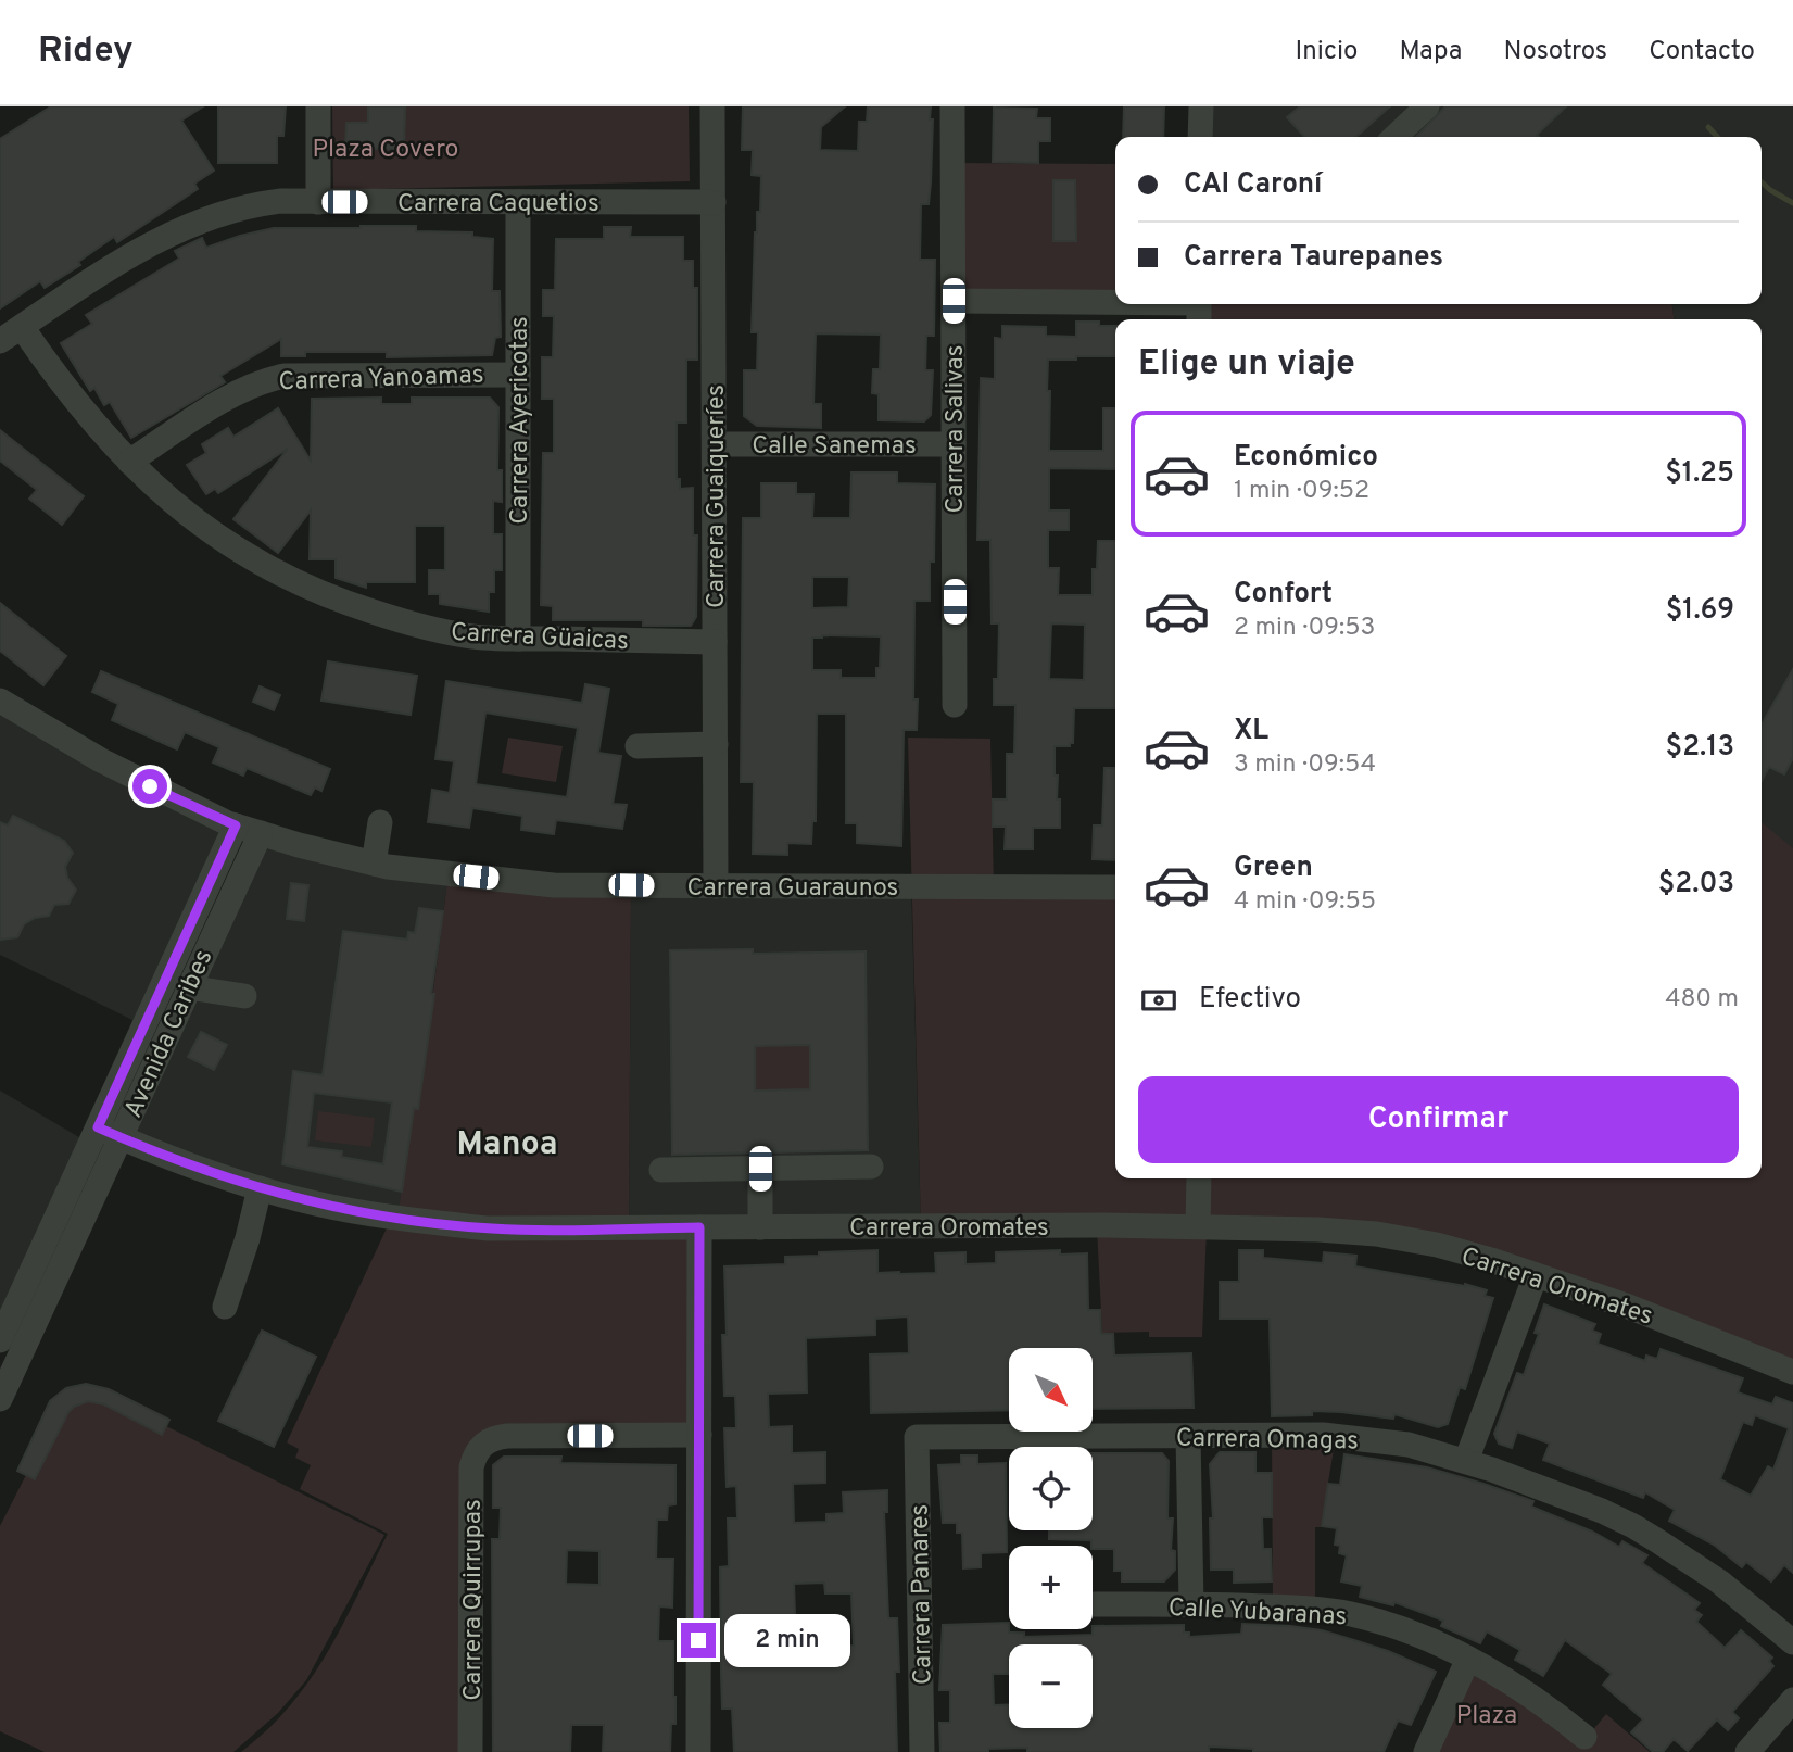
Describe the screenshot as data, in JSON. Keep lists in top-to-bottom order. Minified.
{"streets":{"street":["Carrera Caquetios","Carrera Yanoamas","Carrera Ayericotas","Carrera Salivas","Calle Sanemas","Carrera Guaiqueríes","Carrera Güaicas","Carrera Guaraunos","Avenida Caribes","Carrera Oromates","Carrera Omagas","Carrera Panares","Carrera Quirrupas","Calle Yubaranas"]},"crossings":[["Carrera Caquetios","Carrera Ayericotas"],["Carrera Caquetios","Carrera Guaiqueríes"],["Carrera Caquetios","Carrera Güaicas"],["Carrera Yanoamas","Carrera Ayericotas"],["Carrera Yanoamas","Carrera Güaicas"],["Carrera Ayericotas","Carrera Güaicas"],["Carrera Salivas","Calle Sanemas"],["Calle Sanemas","Carrera Guaiqueríes"],["Carrera Guaiqueríes","Carrera Güaicas"],["Carrera Guaiqueríes","Carrera Guaraunos"],["Carrera Guaraunos","Avenida Caribes"],["Avenida Caribes","Carrera Oromates"],["Carrera Omagas","Carrera Panares"]],"districts":["Manoa"],"parks":["Plaza Covero","Plaza"],"north":"bottom right","page":{"header":"Ridey","nav":["Inicio","Mapa","Nosotros","Contacto"],"banner":["CAI Caroní","Carrera Taurepanes"],"heading":"Elige un viaje","list":[{"name":"Económico","note":"1 min · 09:52","value":"$1.25"},{"name":"Confort","note":"2 min · 09:53","value":"$1.69"},{"name":"XL","note":"3 min · 09:54","value":"$2.13"},{"name":"Green","note":"4 min · 09:55","value":"$2.03"}],"pay":["Efectivo","480 m"],"buttons":"Confirmar","map_buttons":["+","−"],"bubble":"2 min"}}
